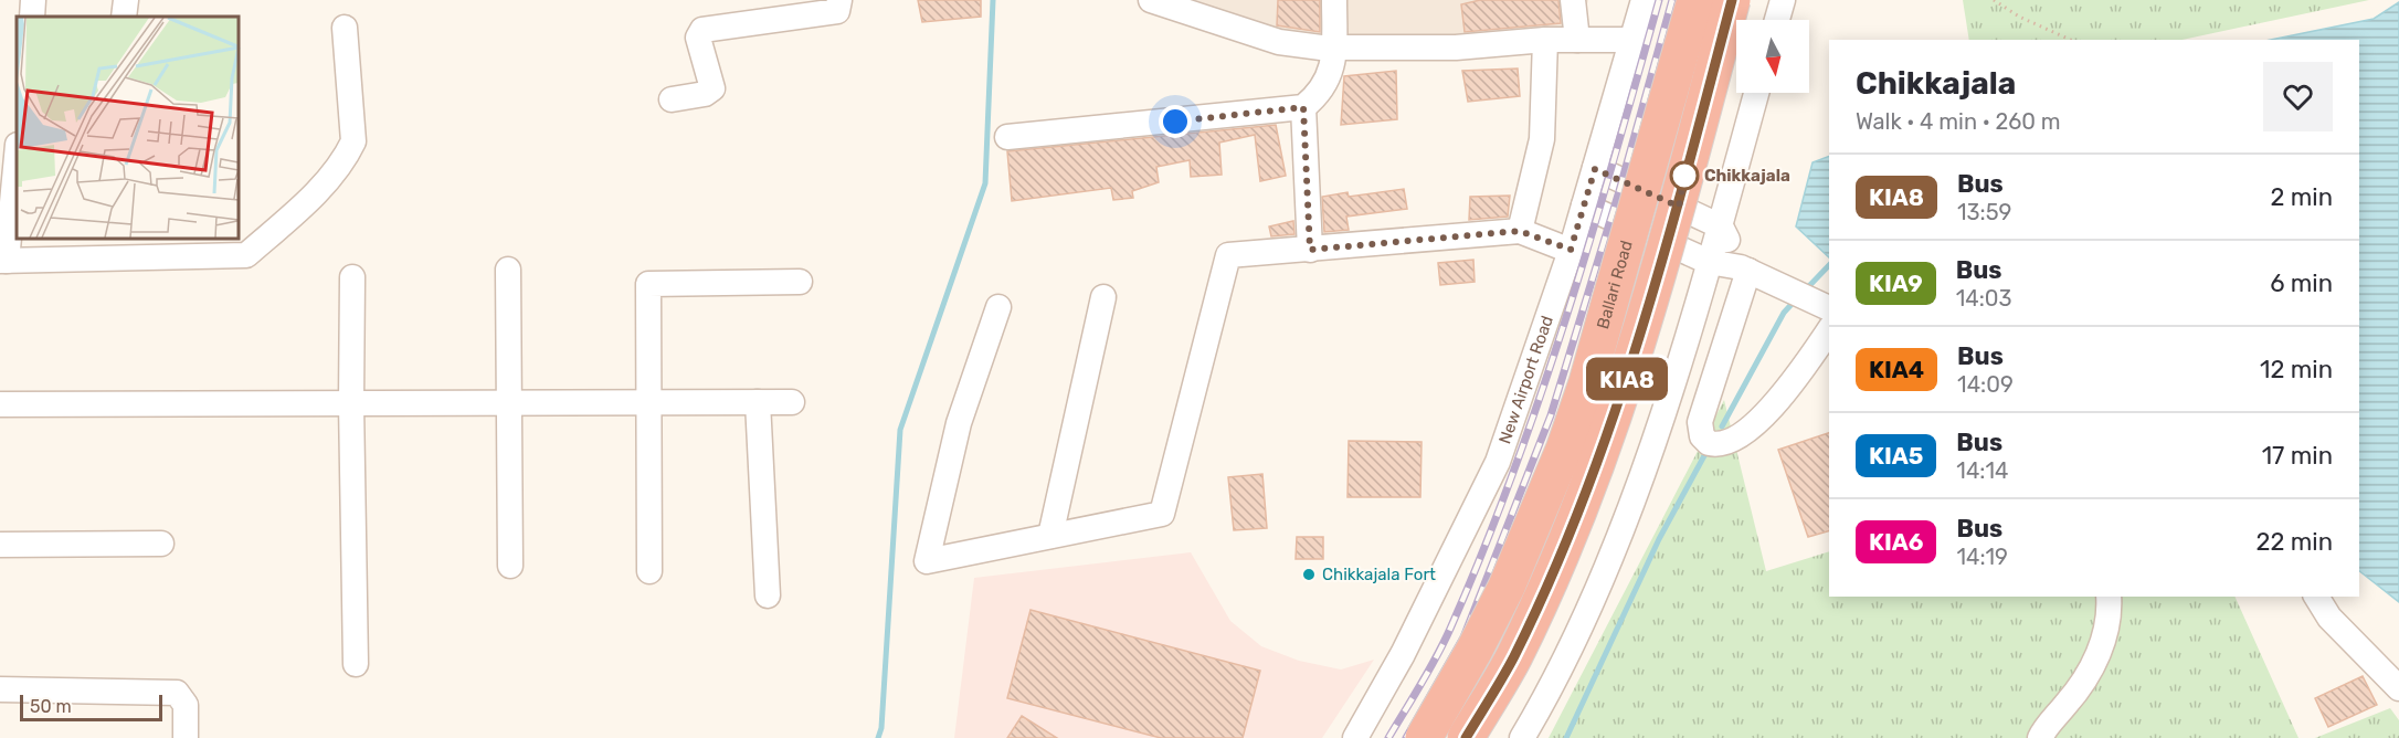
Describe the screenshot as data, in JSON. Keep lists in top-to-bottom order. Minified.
{"streets":{"highway":["Ballari Road"],"street":["New Airport Road"]},"places":["Chikkajala","Chikkajala Fort"],"lines":["bus line KIA8"],"scale_bar":"50 m","north":"bottom","page":{"on_map":"KIA8","heading":["Chikkajala","Walk · 4 min · 260 m"],"list":[{"mark":"KIA8","name":"Bus","note":"13:59","value":"2 min"},{"mark":"KIA9","name":"Bus","note":"14:03","value":"6 min"},{"mark":"KIA4","name":"Bus","note":"14:09","value":"12 min"},{"mark":"KIA5","name":"Bus","note":"14:14","value":"17 min"},{"mark":"KIA6","name":"Bus","note":"14:19","value":"22 min"}],"scale":"50 m"}}
